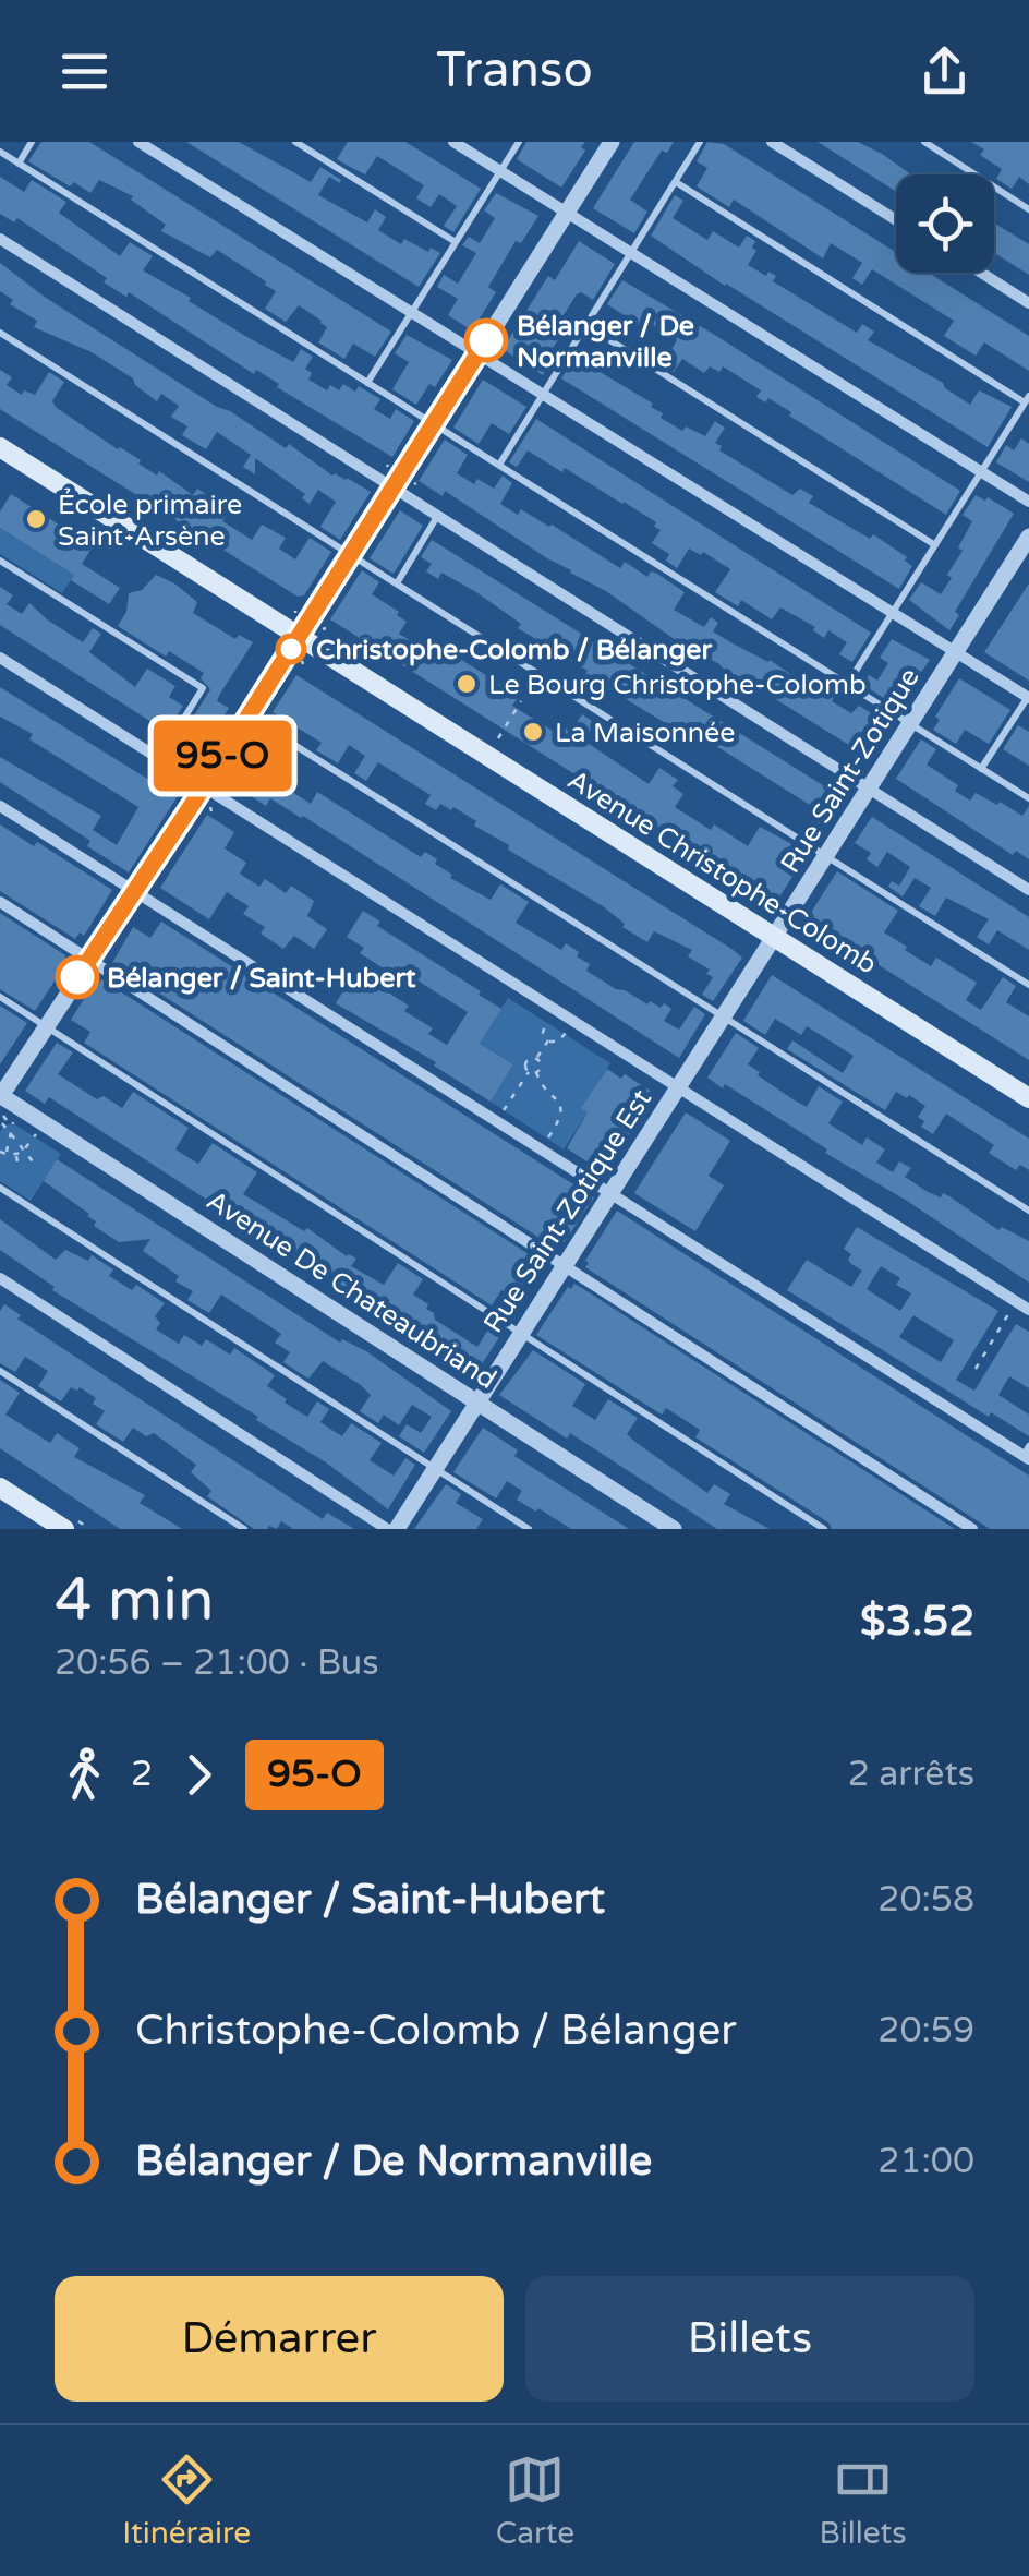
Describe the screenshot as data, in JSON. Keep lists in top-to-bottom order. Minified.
{"streets":{"main road":["Avenue Christophe-Colomb"],"street":["Rue Saint-Zotique","Rue Saint-Zotique Est","Avenue De Chateaubriand"]},"crossings":[["Rue Saint-Zotique","Avenue Christophe-Colomb"],["Rue Saint-Zotique","Rue Saint-Zotique Est"],["Rue Saint-Zotique Est","Avenue De Chateaubriand"]],"places":["Bélanger / De Normanville","École primaire Saint-Arsène","Christophe-Colomb / Bélanger","Le Bourg Christophe-Colomb","La Maisonnée","Bélanger / Saint-Hubert"],"lines":["bus line 95-O"],"page":{"header":"Transo","on_map":"95-O","heading":["4 min","20:56 – 21:00 · Bus","$3.52"],"legs":["2","95-O","2 arrêts"],"list":[{"name":"Bélanger / Saint-Hubert","value":"20:58"},{"name":"Christophe-Colomb / Bélanger","value":"20:59"},{"name":"Bélanger / De Normanville","value":"21:00"}],"buttons":["Démarrer","Billets"],"tabs":["Itinéraire","Carte","Billets"]}}
